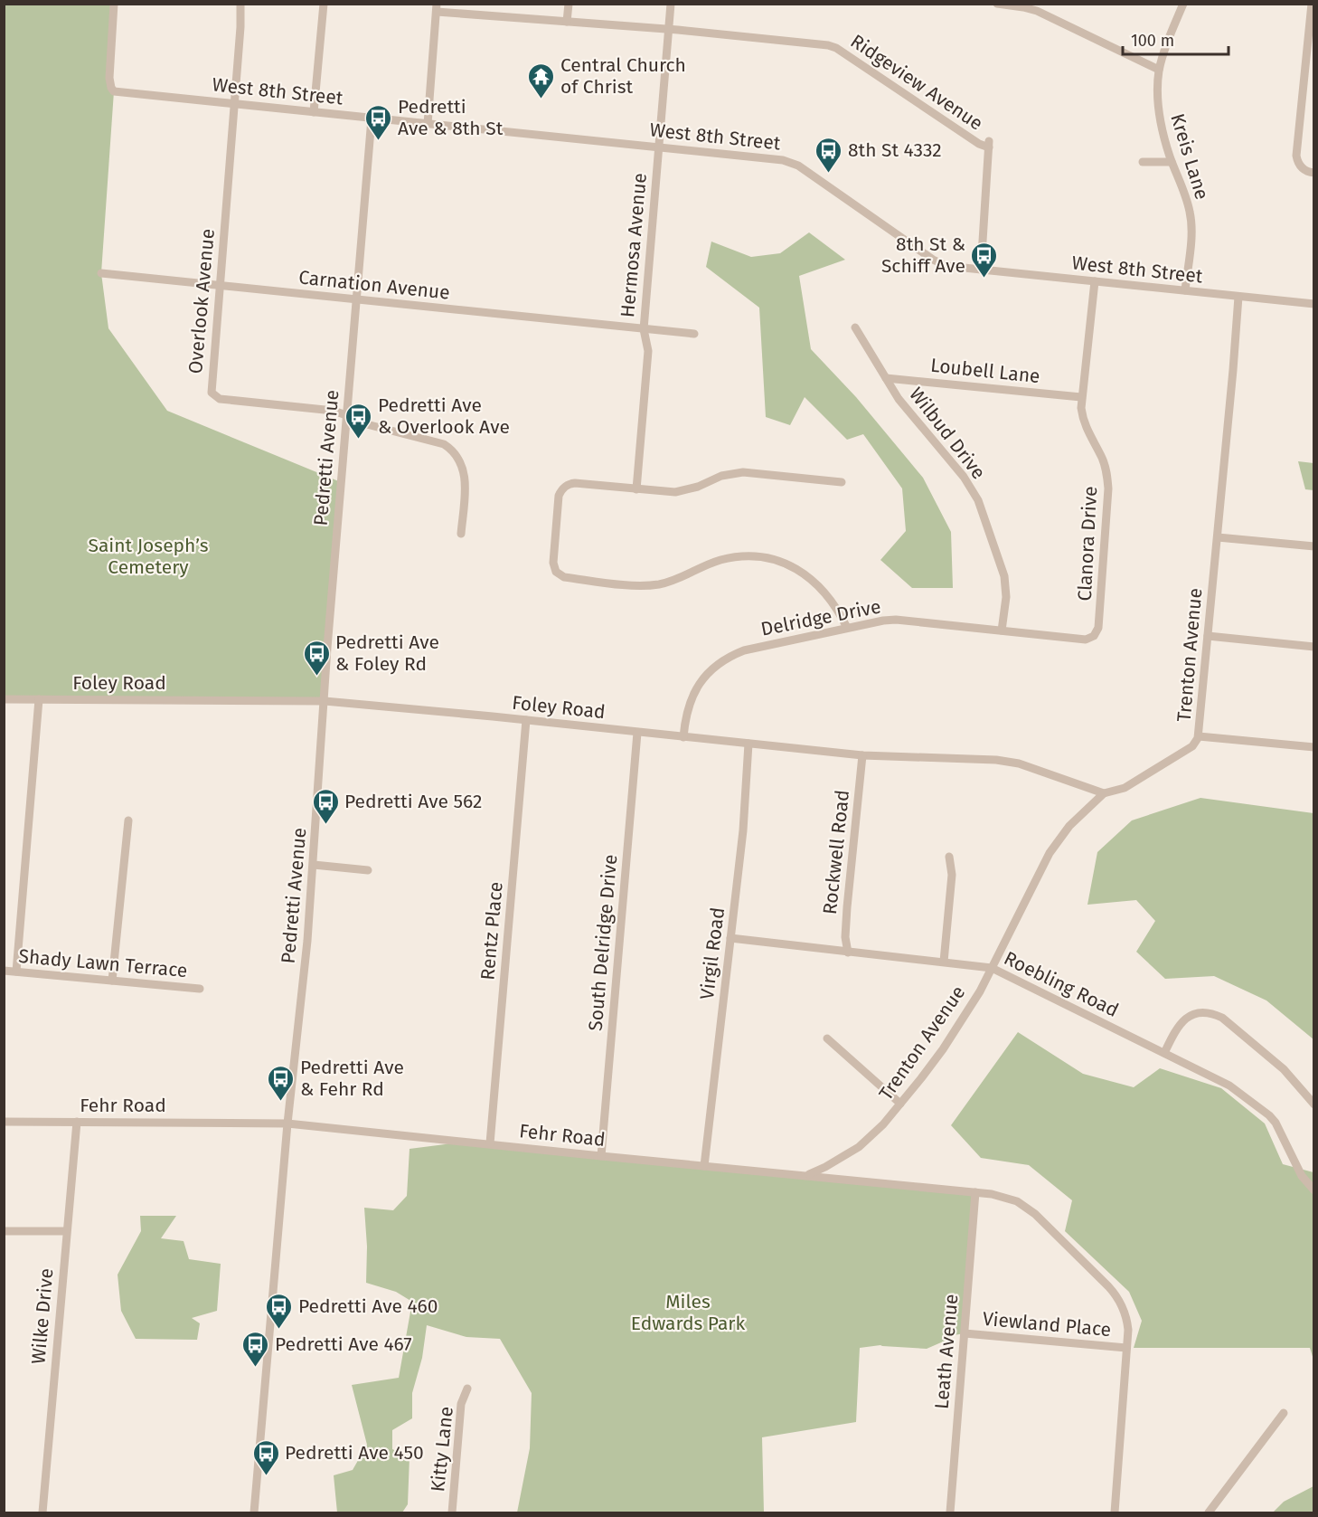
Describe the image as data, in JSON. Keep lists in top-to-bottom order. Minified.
{"streets":{"street":["Ridgeview Avenue","West 8th Street","Kreis Lane","Hermosa Avenue","Carnation Avenue","Overlook Avenue","Loubell Lane","Wilbud Drive","Pedretti Avenue","Clanora Drive","Delridge Drive","Trenton Avenue","Foley Road","Rockwell Road","Rentz Place","South Delridge Drive","Virgil Road","Shady Lawn Terrace","Roebling Road","Fehr Road","Wilke Drive","Viewland Place","Leath Avenue","Kitty Lane"]},"crossings":[["Ridgeview Avenue","West 8th Street"],["Ridgeview Avenue","Hermosa Avenue"],["West 8th Street","Kreis Lane"],["West 8th Street","Hermosa Avenue"],["West 8th Street","Overlook Avenue"],["West 8th Street","Pedretti Avenue"],["West 8th Street","Clanora Drive"],["West 8th Street","Trenton Avenue"],["Hermosa Avenue","Carnation Avenue"],["Carnation Avenue","Overlook Avenue"],["Carnation Avenue","Pedretti Avenue"],["Overlook Avenue","Pedretti Avenue"],["Loubell Lane","Wilbud Drive"],["Loubell Lane","Clanora Drive"],["Wilbud Drive","Delridge Drive"],["Pedretti Avenue","Foley Road"],["Pedretti Avenue","Fehr Road"],["Clanora Drive","Delridge Drive"],["Delridge Drive","Foley Road"],["Trenton Avenue","Foley Road"],["Trenton Avenue","Roebling Road"],["Trenton Avenue","Fehr Road"],["Foley Road","Rockwell Road"],["Foley Road","Rentz Place"],["Foley Road","South Delridge Drive"],["Foley Road","Virgil Road"],["Rockwell Road","Roebling Road"],["Rentz Place","Fehr Road"],["South Delridge Drive","Fehr Road"],["Virgil Road","Roebling Road"],["Virgil Road","Fehr Road"],["Fehr Road","Wilke Drive"],["Fehr Road","Viewland Place"],["Fehr Road","Leath Avenue"],["Viewland Place","Leath Avenue"]],"parks":["Saint Joseph’s Cemetery","Miles Edwards Park"],"places":{"temple":["Central Church of Christ"],"bus stop":["Pedretti Ave & 8th St","8th St 4332","8th St & Schiff Ave","Pedretti Ave & Overlook Ave","Pedretti Ave & Foley Rd","Pedretti Ave 562","Pedretti Ave & Fehr Rd","Pedretti Ave 460","Pedretti Ave 467","Pedretti Ave 450"]},"scale_bar":"100 m"}
